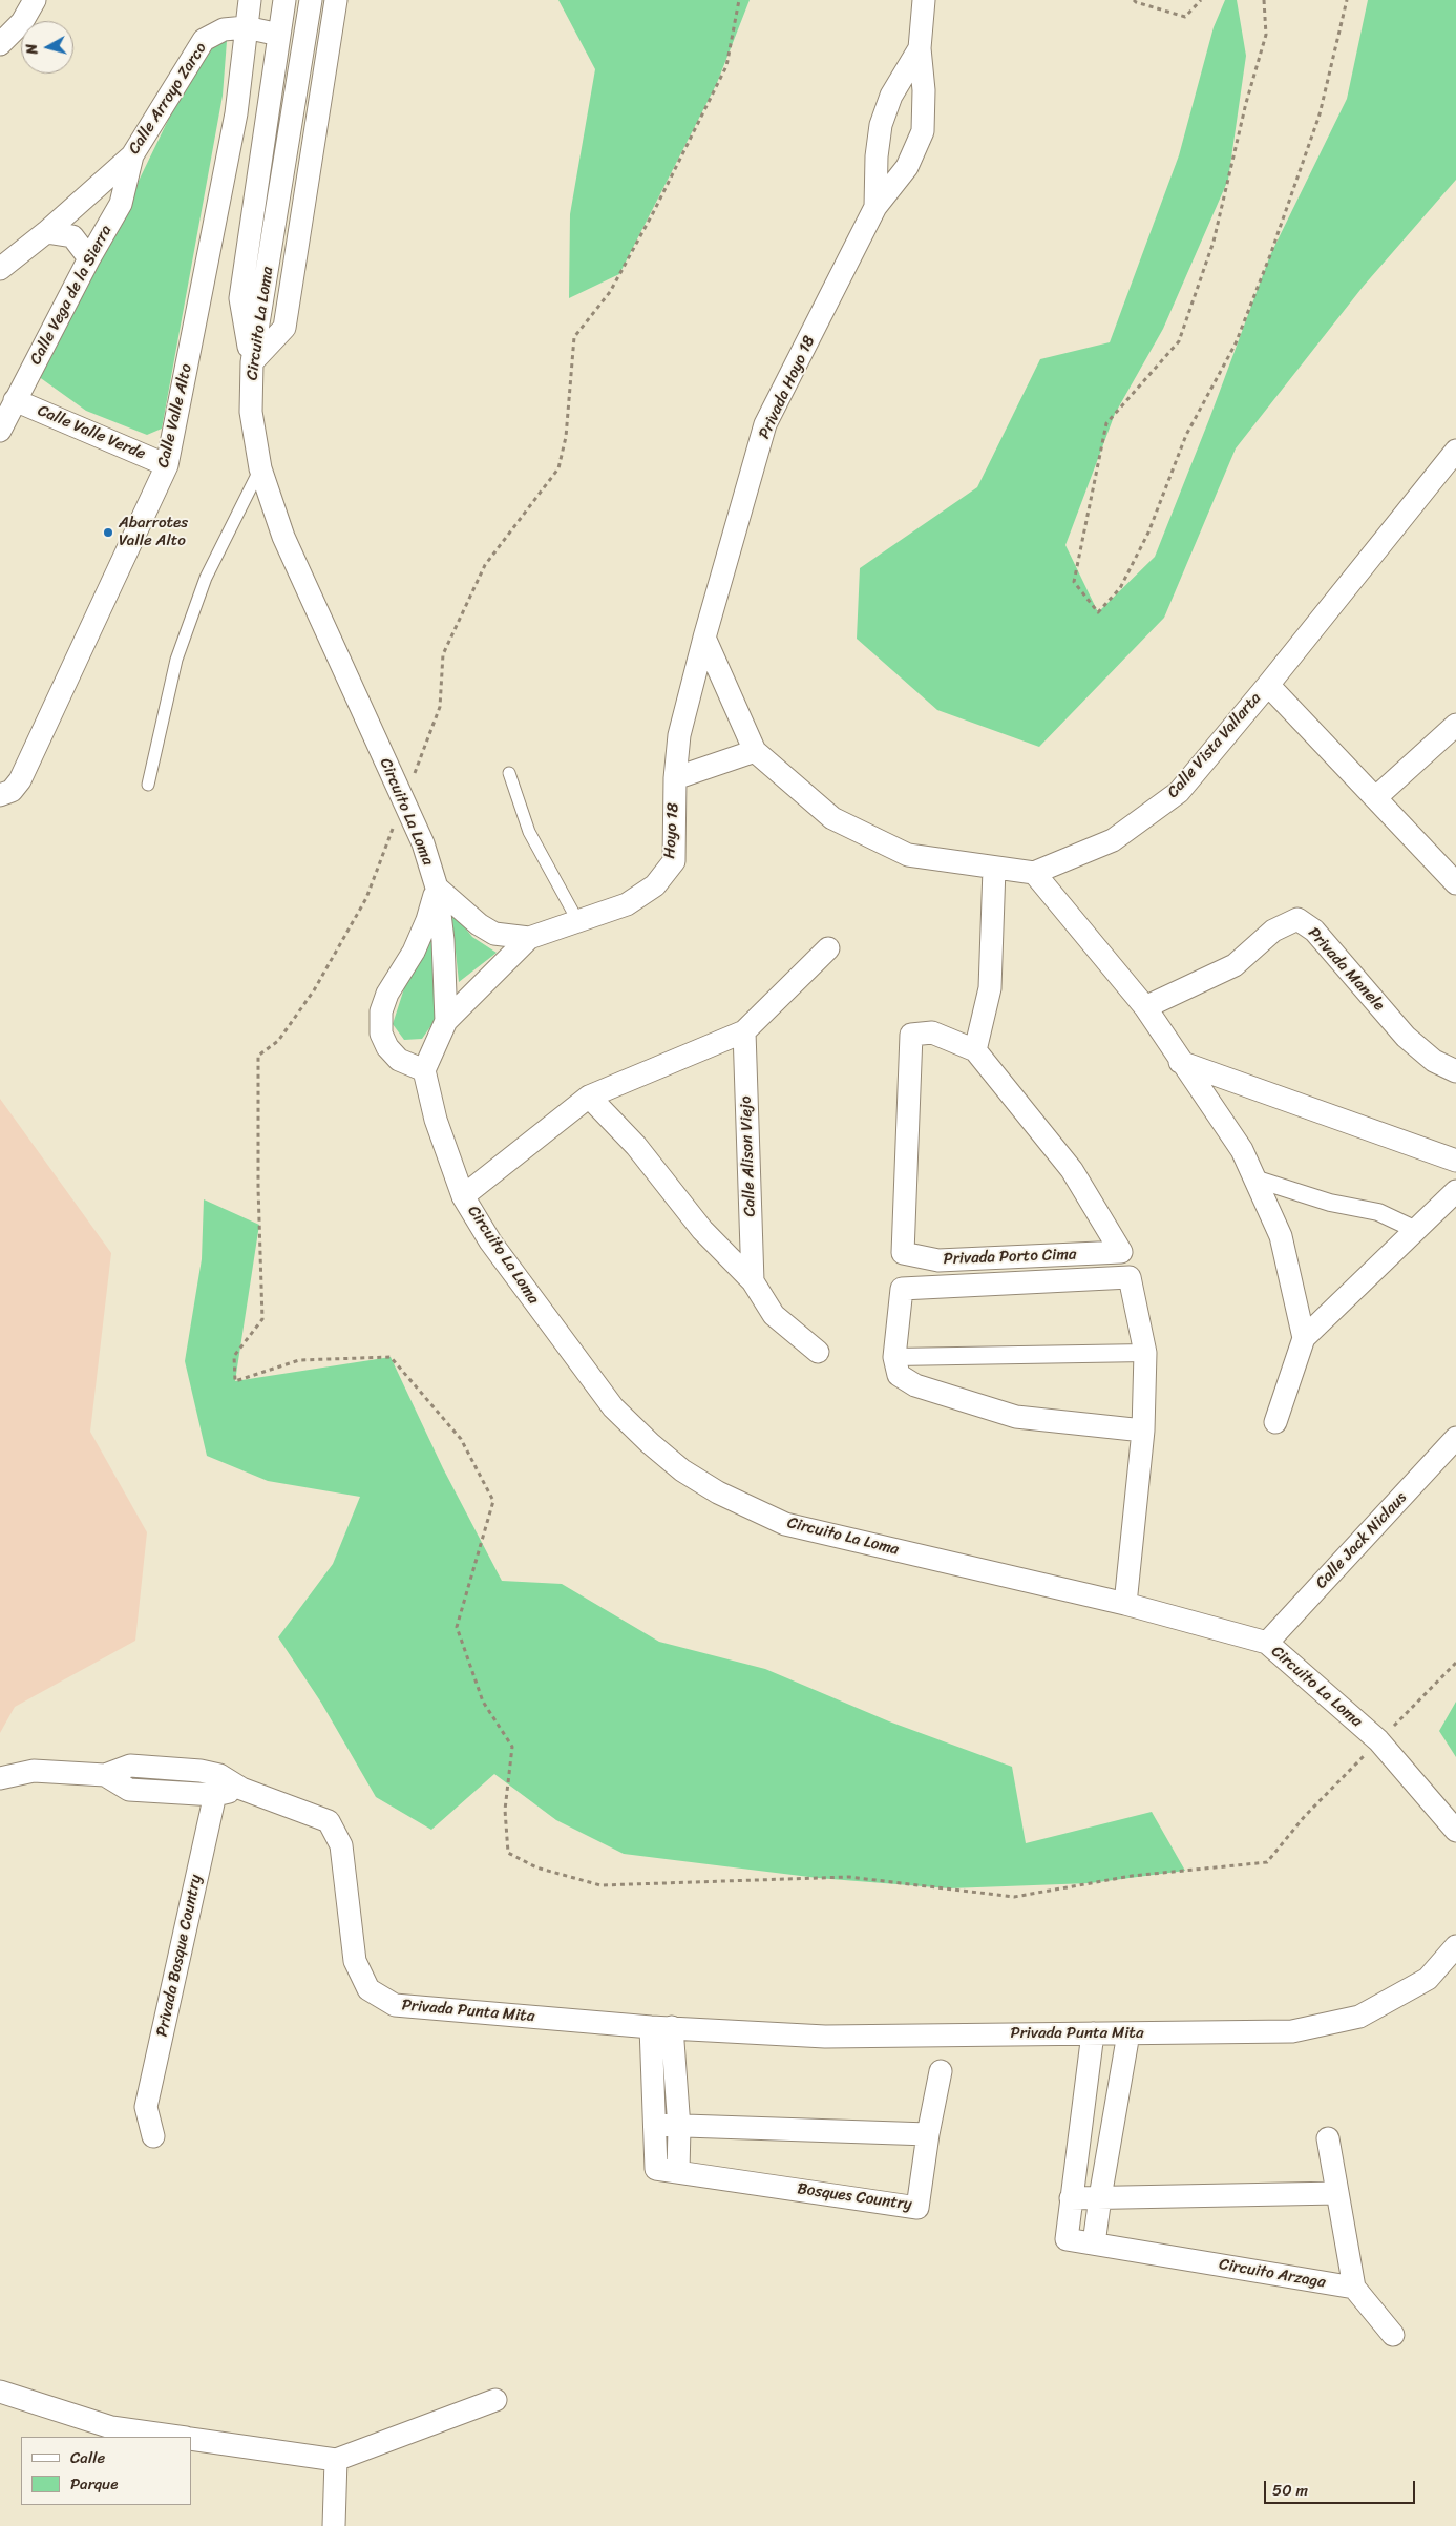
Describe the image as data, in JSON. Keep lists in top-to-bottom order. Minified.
{"streets":{"street":["Calle Arroyo Zarco","Calle Vega de la Sierra","Circuito La Loma","Privada Hoyo 18","Calle Valle Alto","Calle Valle Verde","Calle Vista Vallarta","Hoyo 18","Privada Manele","Calle Alison Viejo","Privada Porto Cima","Calle Jack Niclaus","Privada Bosque Country","Privada Punta Mita","Bosques Country","Circuito Arzaga"]},"crossings":[["Calle Arroyo Zarco","Calle Vega de la Sierra"],["Calle Arroyo Zarco","Calle Valle Alto"],["Calle Vega de la Sierra","Calle Valle Verde"],["Circuito La Loma","Hoyo 18"],["Circuito La Loma","Privada Porto Cima"],["Circuito La Loma","Calle Jack Niclaus"],["Privada Hoyo 18","Calle Vista Vallarta"],["Privada Hoyo 18","Hoyo 18"],["Calle Valle Alto","Calle Valle Verde"],["Calle Vista Vallarta","Hoyo 18"],["Privada Bosque Country","Privada Punta Mita"],["Privada Punta Mita","Circuito Arzaga"]],"places":["Abarrotes Valle Alto"],"legend":["Calle","Parque"],"scale_bar":"50 m","north":"left"}
